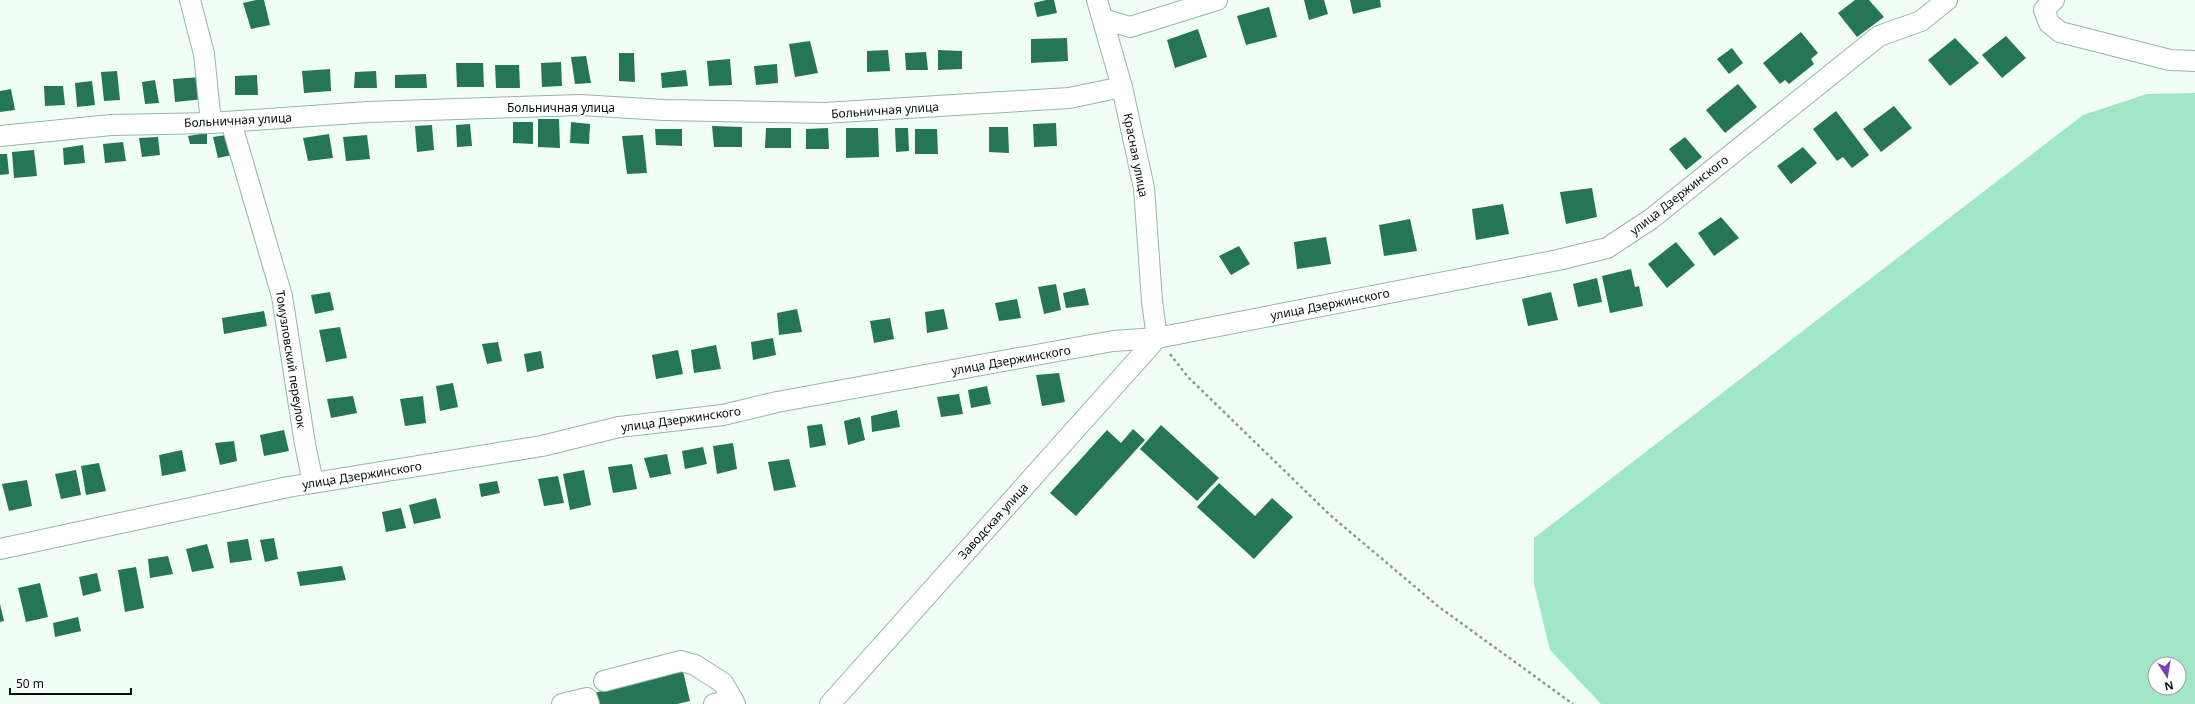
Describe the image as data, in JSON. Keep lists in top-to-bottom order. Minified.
{"streets":{"street":["Больничная улица","Красная улица","улица Дзержинского","Томузловский переулок","Заводская улица"]},"crossings":[["Больничная улица","Красная улица"],["Больничная улица","Томузловский переулок"],["Красная улица","улица Дзержинского"],["Красная улица","Заводская улица"],["улица Дзержинского","Томузловский переулок"],["улица Дзержинского","Заводская улица"]],"scale_bar":"50 m","north":"bottom"}
